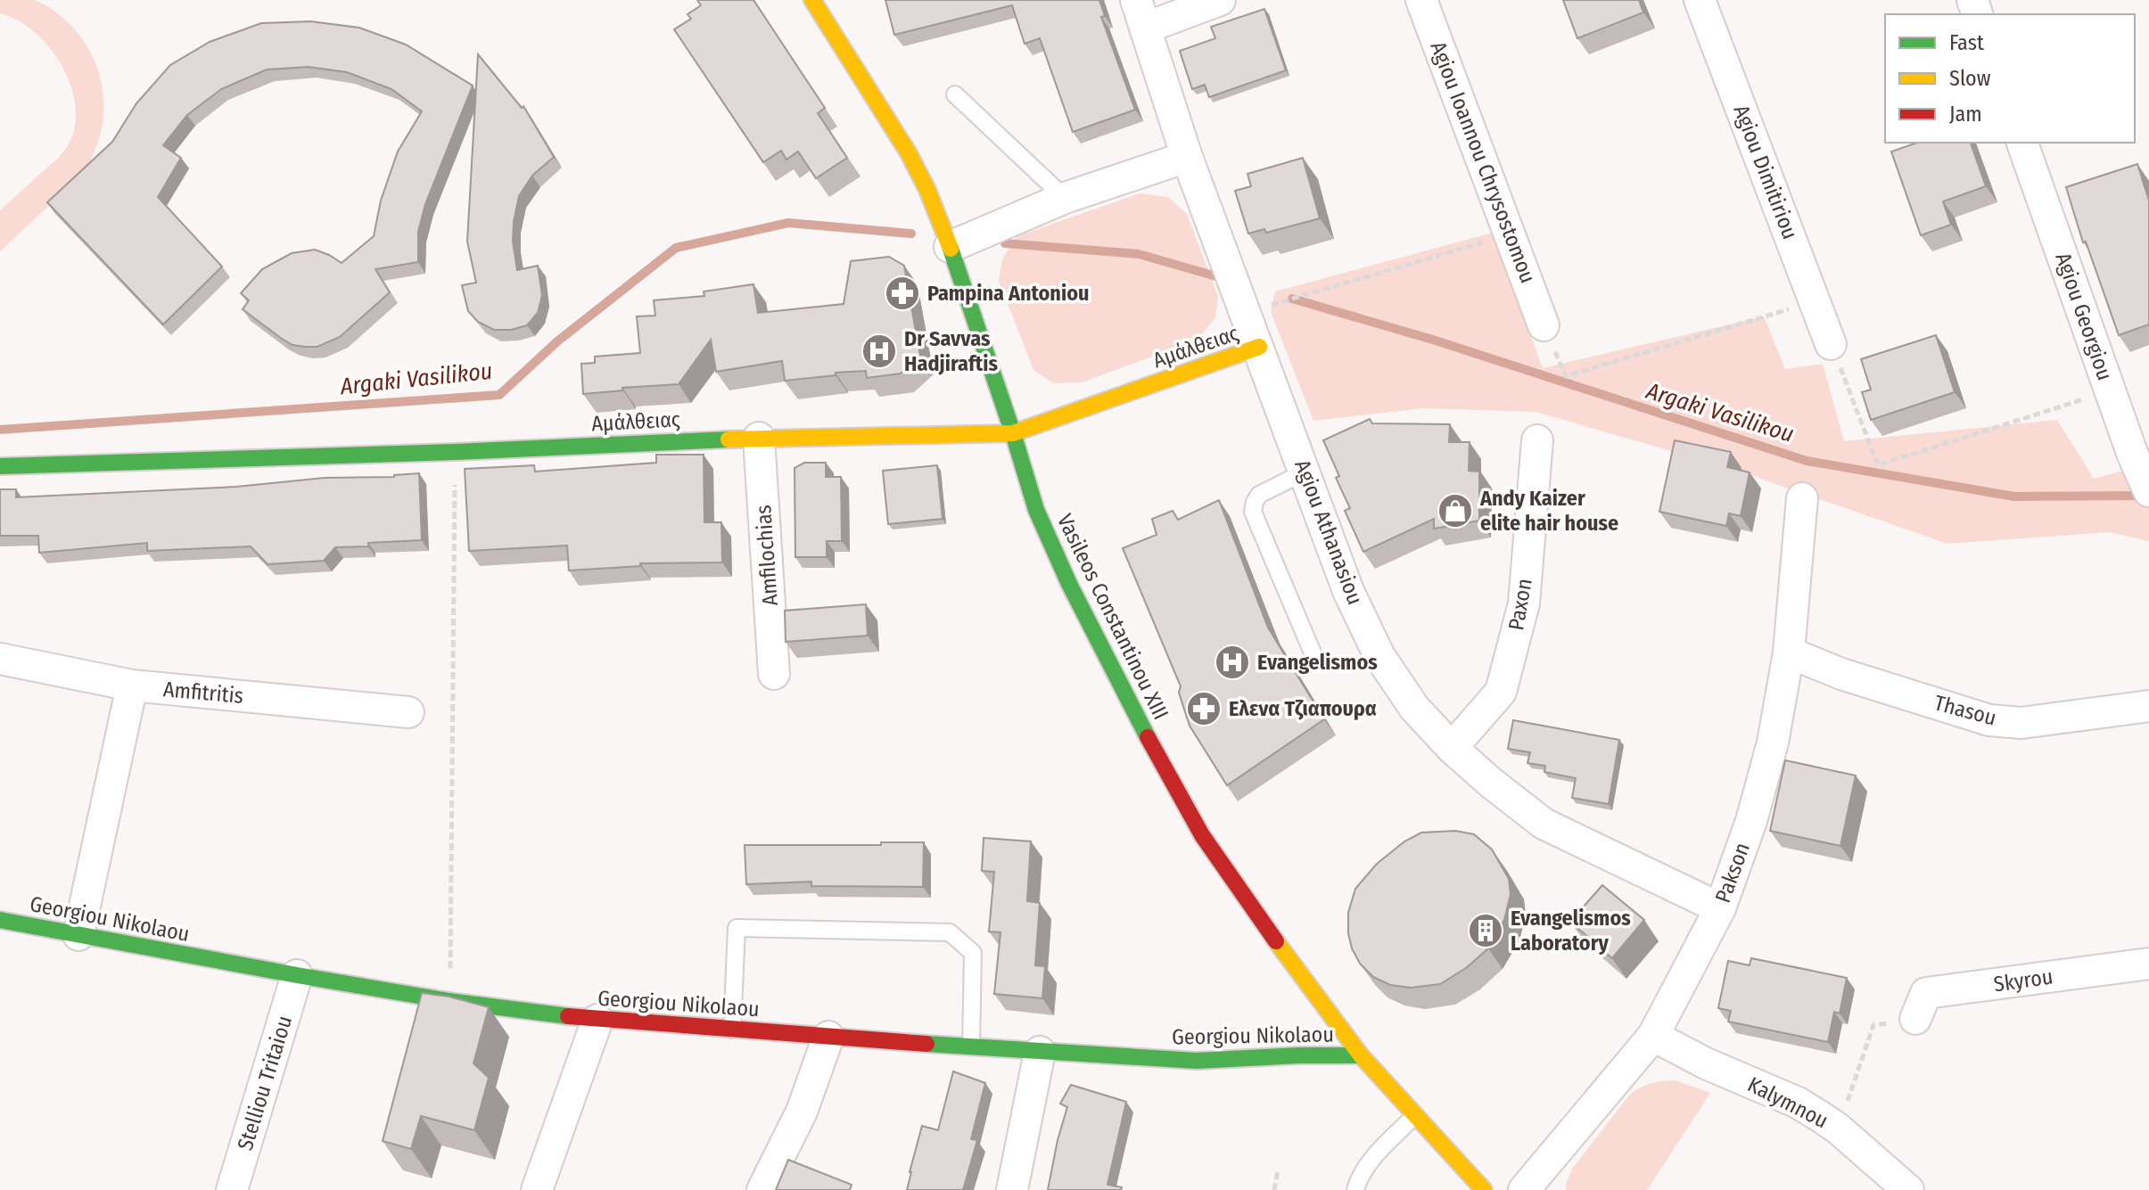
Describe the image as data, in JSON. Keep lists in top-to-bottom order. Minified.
{"streets":{"street":["Agiou Ioannou Chrysostomou","Agiou Dimitiriou","Agiou Georgiou","Αμάλθειας","Agiou Athanasiou","Amfilochias","Paxon","Vasileos Constantinou XIII","Amfitritis","Thasou","Pakson","Georgiou Nikolaou","Skyrou","Stelliou Tritaiou","Kalymnou"]},"crossings":[["Αμάλθειας","Agiou Athanasiou"],["Αμάλθειας","Amfilochias"],["Αμάλθειας","Vasileos Constantinou XIII"],["Agiou Athanasiou","Paxon"],["Agiou Athanasiou","Pakson"],["Vasileos Constantinou XIII","Georgiou Nikolaou"],["Thasou","Pakson"],["Pakson","Kalymnou"],["Georgiou Nikolaou","Stelliou Tritaiou"]],"water":["Argaki Vasilikou"],"places":{"pharmacy":["Pampina Antoniou","Ελενα Τζιαπουρα"],"hospital":["Dr Savvas Hadjiraftis","Evangelismos"],"shop":["Andy Kaizer elite hair house"],"building":["Evangelismos Laboratory"]},"legend":["Fast","Slow","Jam"]}
